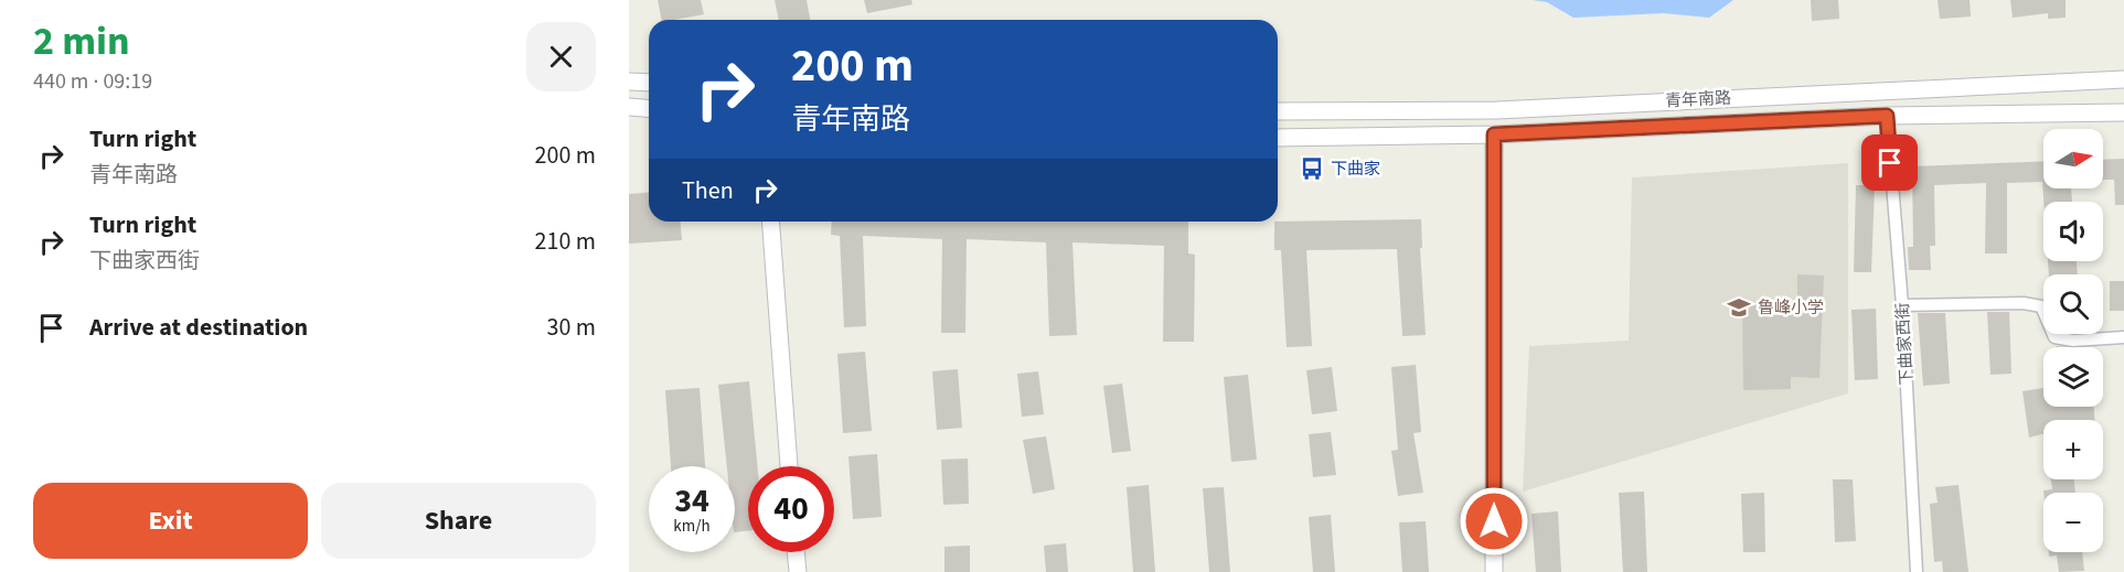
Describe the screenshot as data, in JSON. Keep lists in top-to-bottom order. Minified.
{"streets":{"main road":["青年南路"],"street":["下曲家西街"]},"crossings":[["青年南路","下曲家西街"]],"places":{"bus stop":["下曲家"],"school or university":["鲁峰小学"]},"north":"right","page":{"heading":["2 min","440 m · 09:19"],"turn":["200 m","青年南路"],"list":[{"name":"Turn right","note":"青年南路","value":"200 m"},{"name":"Turn right","note":"下曲家西街","value":"210 m"},{"name":"Arrive at destination","value":"30 m"}],"map_buttons":["+","−"],"then":"Then","speed":"34 km/h","limit":"40","buttons":["Exit","Share"]}}
